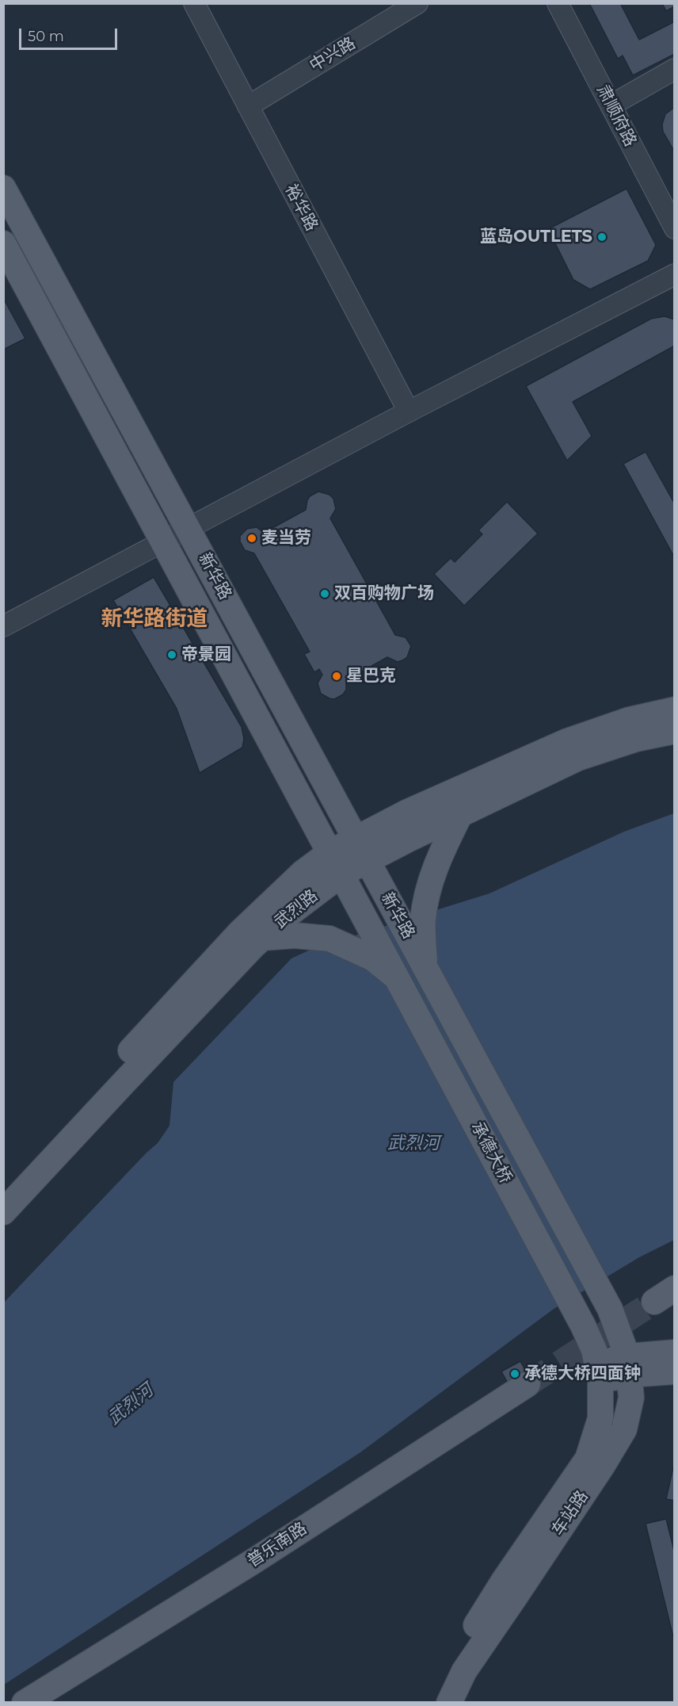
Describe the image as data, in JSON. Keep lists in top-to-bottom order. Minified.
{"streets":{"main road":["新华路","武烈路","承德大桥","车站路","普乐南路"],"street":["中兴路","肃顺府路","裕华路"]},"crossings":[["中兴路","裕华路"],["新华路","武烈路"],["新华路","承德大桥"],["承德大桥","车站路"]],"districts":["新华路街道"],"water":["武烈河"],"places":["蓝岛OUTLETS","麦当劳","双百购物广场","帝景园","星巴克","承德大桥四面钟"],"scale_bar":"50 m"}
